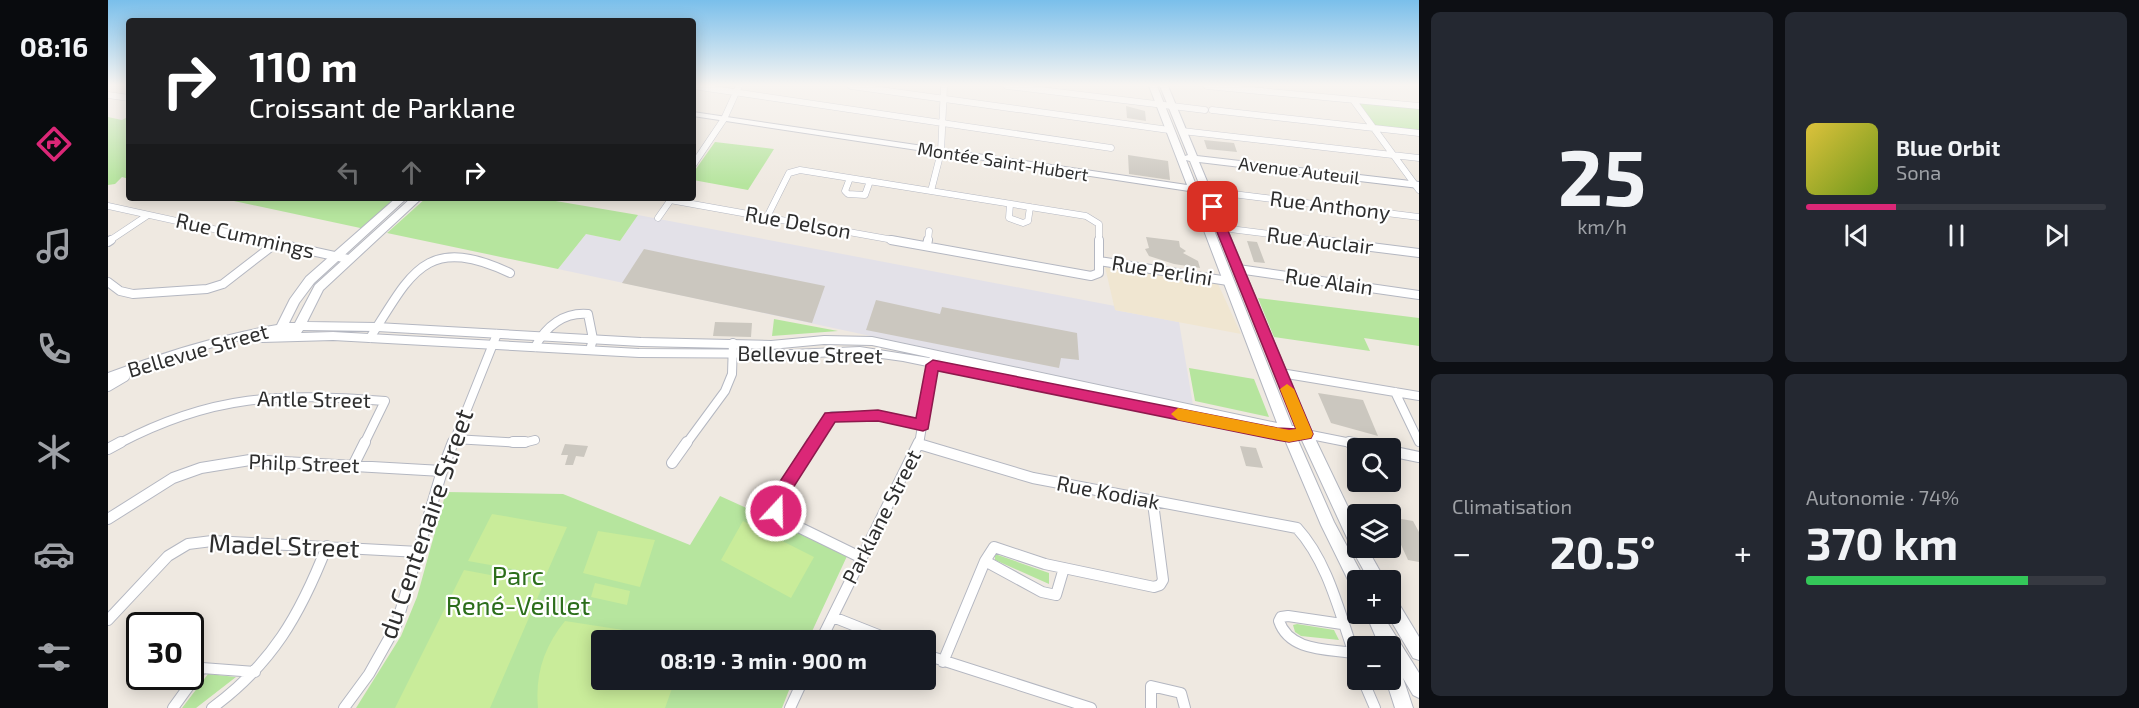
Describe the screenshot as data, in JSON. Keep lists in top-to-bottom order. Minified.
{"streets":{"street":["Montée Saint-Hubert","Avenue Auteuil","Rue Anthony","Rue Delson","Rue Cummings","Rue Auclair","Rue Perlini","Rue Alain","Bellevue Street","Antle Street","Philp Street","Rue Kodiak","Parklane Street","du Centenaire Street","Madel Street"]},"crossings":[["Montée Saint-Hubert","Rue Anthony"],["Rue Delson","Rue Perlini"],["Bellevue Street","Parklane Street"],["Bellevue Street","du Centenaire Street"],["Antle Street","Philp Street"],["Philp Street","du Centenaire Street"],["Rue Kodiak","Parklane Street"],["du Centenaire Street","Madel Street"]],"parks":["Parc René-Veillet"],"page":{"tabs":"08:16","tile":[["25","km/h"],"Climatisation",["Autonomie · 74%","370 km"]],"turn":["110 m","Croissant de Parklane"],"song":["Blue Orbit","Sona"],"map_buttons":["+","−"],"heat":["−","20.5°","+"],"limit":"30","trip":"08:19 · 3 min · 900 m"}}
